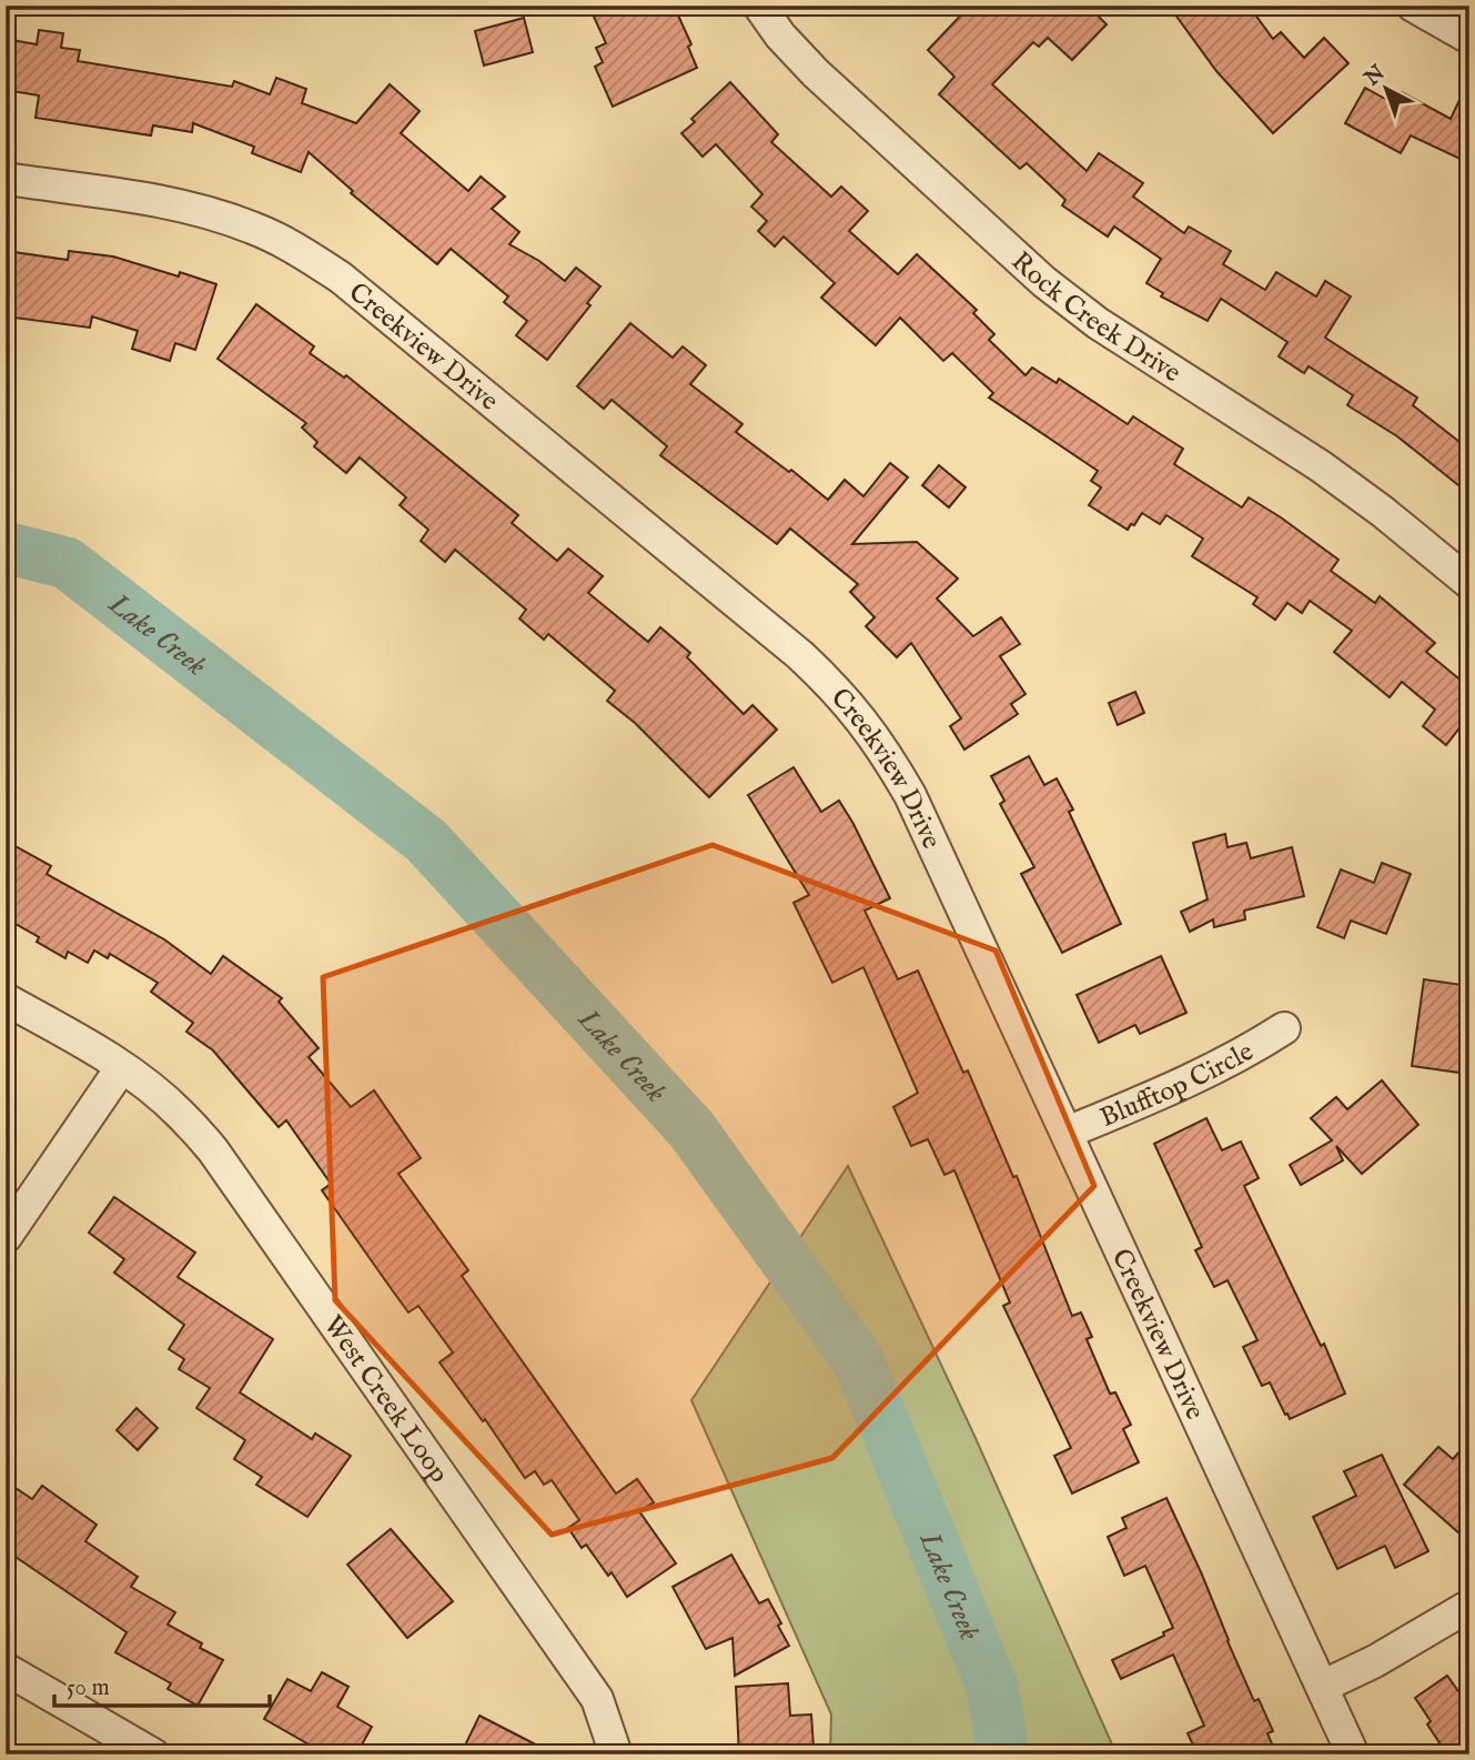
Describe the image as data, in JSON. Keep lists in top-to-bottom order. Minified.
{"streets":{"street":["Rock Creek Drive","Creekview Drive","Blufftop Circle","West Creek Loop"]},"crossings":[["Creekview Drive","Blufftop Circle"]],"water":["Lake Creek"],"scale_bar":"50 m","north":"top left"}
